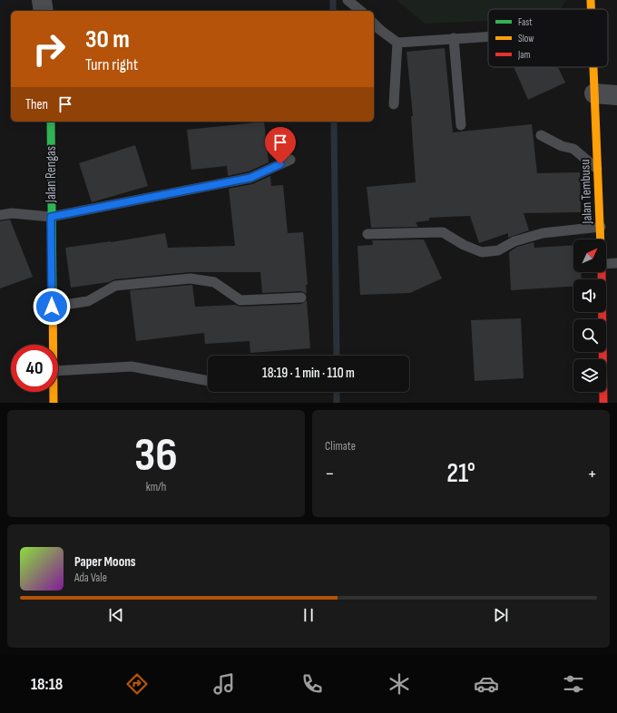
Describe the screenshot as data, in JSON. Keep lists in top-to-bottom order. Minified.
{"streets":{"street":["Jalan Rengas","Jalan Tembusu"]},"legend":["Fast","Slow","Jam"],"north":"top right","page":{"turn":["30 m","Turn right"],"then":"Then","limit":"40","trip":"18:19 · 1 min · 110 m","tile":[["36","km/h"],"Climate"],"heat":["−","21°","+"],"song":["Paper Moons","Ada Vale"],"tabs":"18:18"}}
